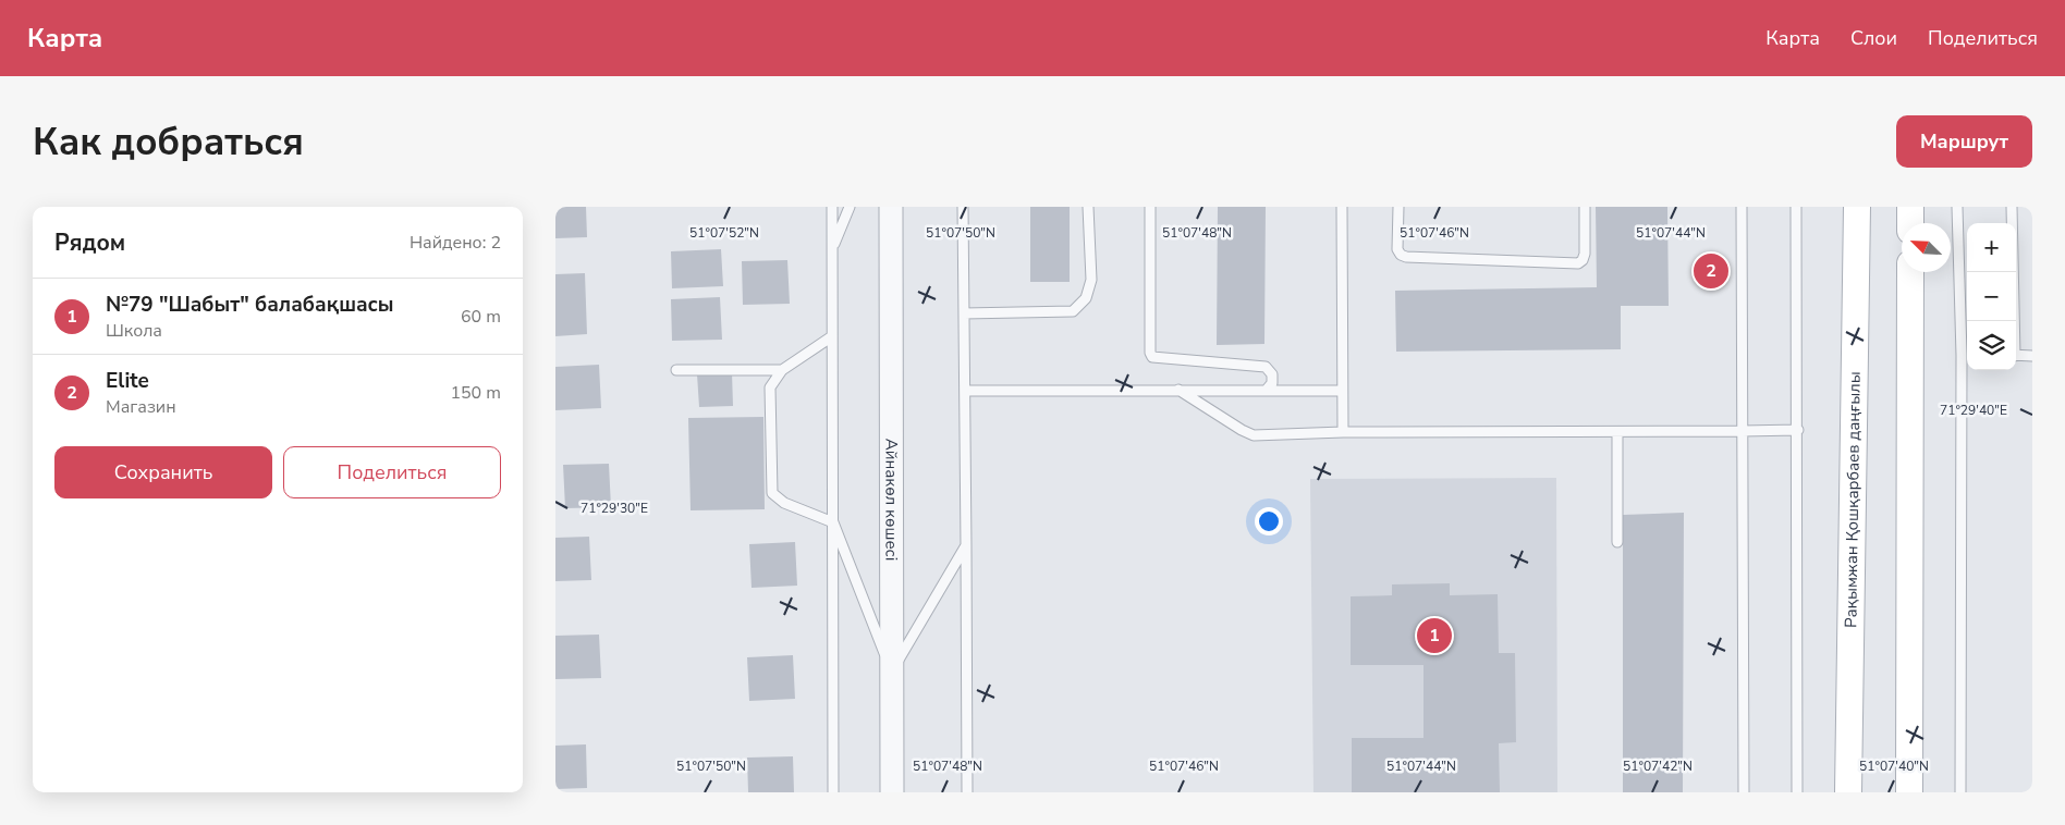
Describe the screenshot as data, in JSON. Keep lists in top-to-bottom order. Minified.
{"streets":{"main road":["Рақымжан Қошқарбаев даңғылы"],"street":["Айнакөл көшесі"]},"north":"top left","page":{"header":"Карта","nav":["Карта","Слои","Поделиться"],"buttons":["Маршрут",["Сохранить","Поделиться"]],"title":"Как добраться","heading":["Рядом","Найдено: 2"],"map_buttons":["+","−"],"pins":["2","1"],"list":[{"mark":"1","name":"№79 \"Шабыт\" балабақшасы","note":"Школа","value":"60 m"},{"mark":"2","name":"Elite","note":"Магазин","value":"150 m"}]},"coordinates":["51°07'52\"N","51°07'48\"N","51°07'50\"N","51°07'46\"N","51°07'44\"N","71°29'40\"E","71°29'30\"E","51°07'42\"N","51°07'40\"N"]}
